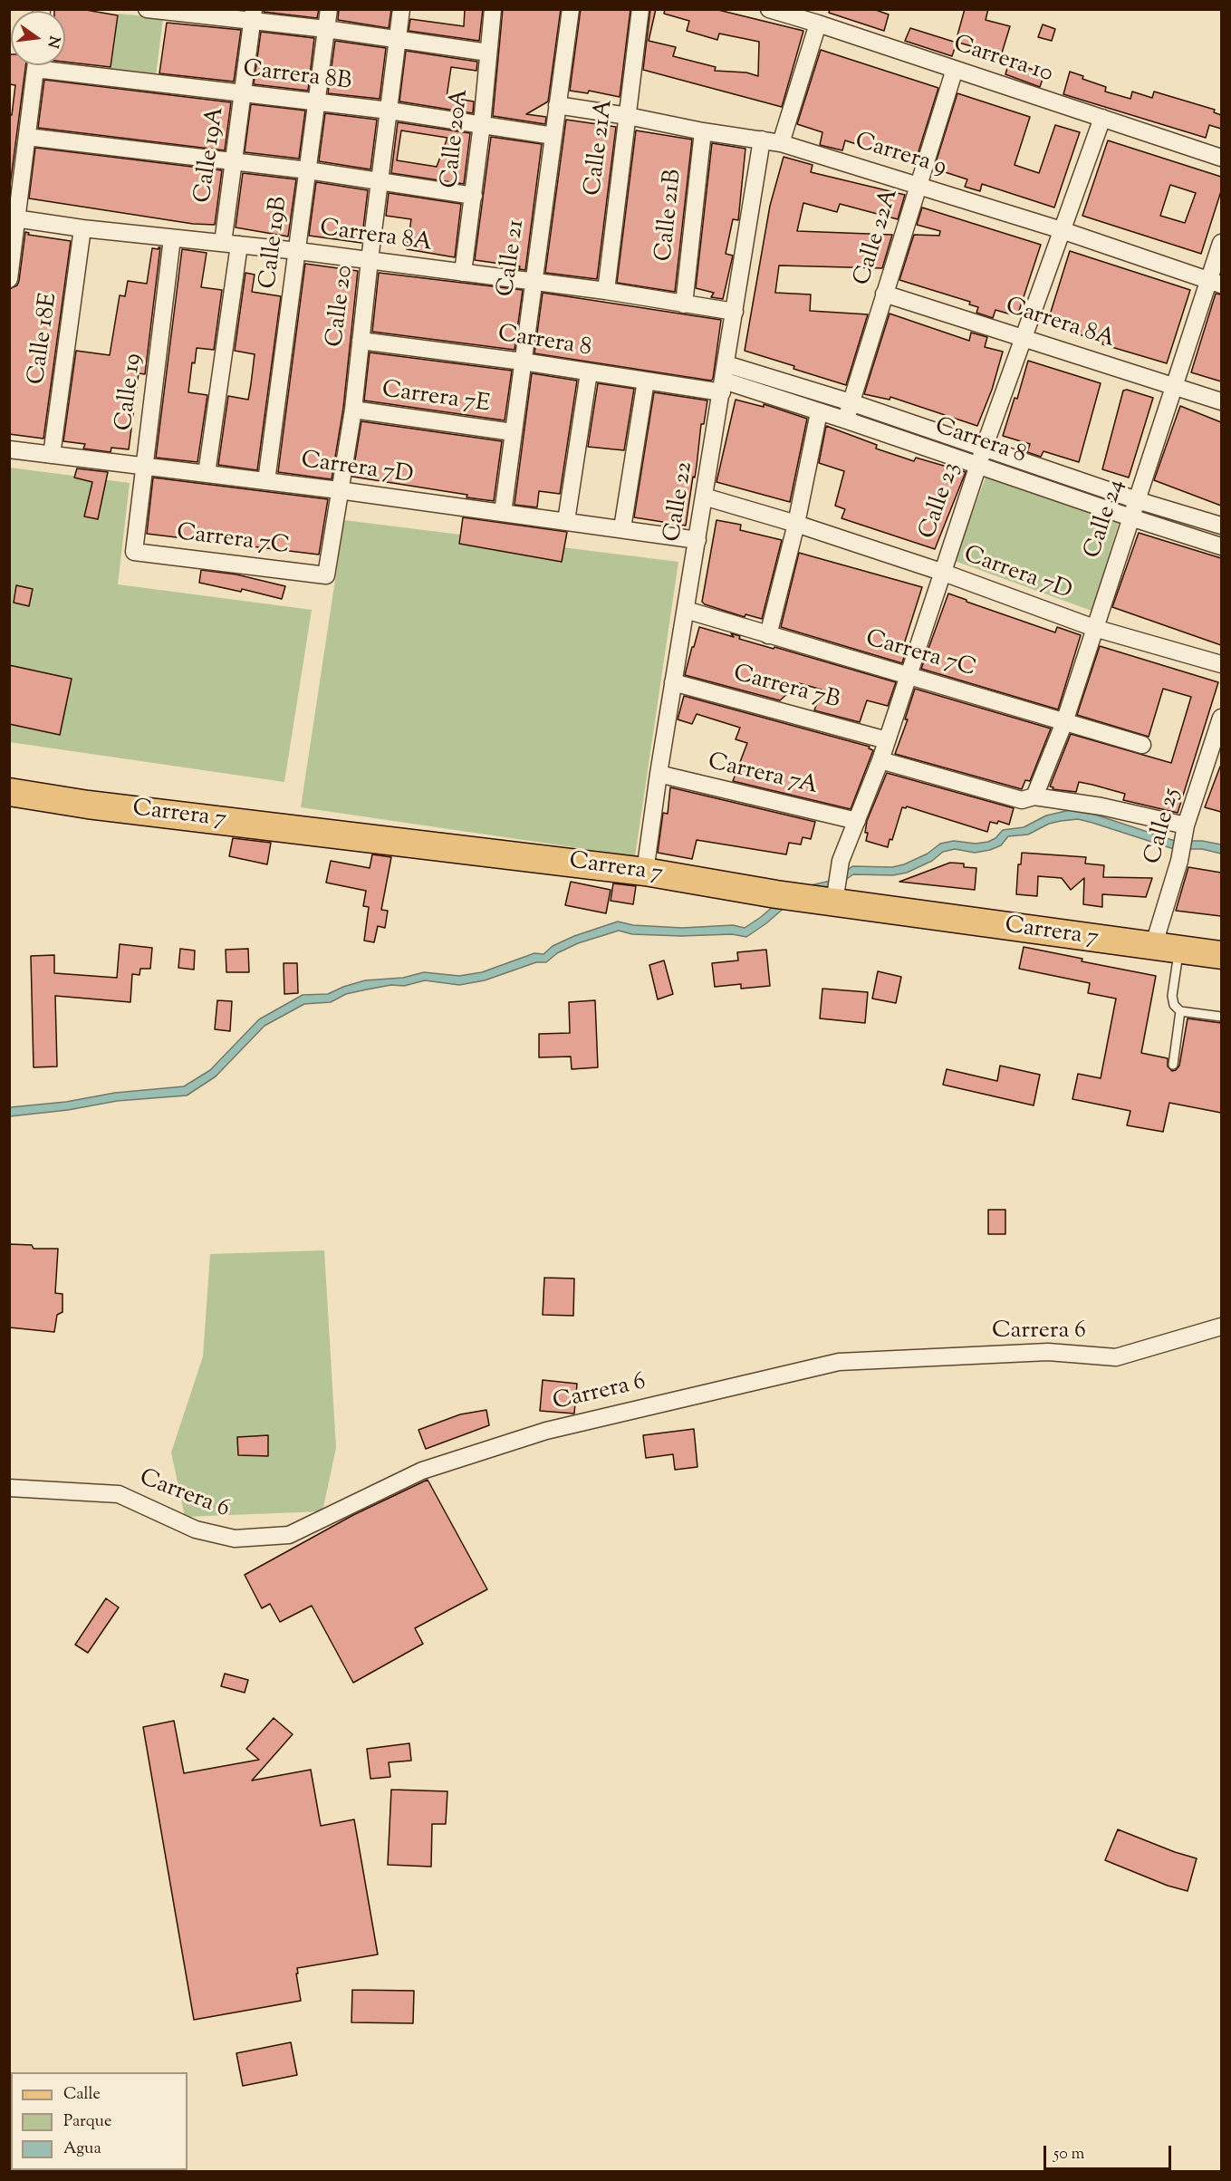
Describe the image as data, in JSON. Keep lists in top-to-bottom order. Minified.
{"streets":{"main road":["Carrera 7"],"street":["Carrera 10","Carrera 8B","Calle 20A","Calle 21A","Calle 19A","Carrera 9","Calle 21B","Carrera 8A","Calle 22A","Calle 19B","Calle 21","Calle 20","Calle 18E","Carrera 8","Calle 19","Carrera 7E","Carrera 7D","Calle 23","Calle 22","Calle 24","Carrera 7C","Carrera 7B","Carrera 7A","Calle 25","Carrera 6"]},"crossings":[["Carrera 10","Calle 22A"],["Carrera 10","Calle 23"],["Carrera 8B","Calle 20A"],["Carrera 8B","Calle 19A"],["Carrera 8B","Calle 19B"],["Carrera 8B","Calle 21"],["Carrera 8B","Calle 20"],["Calle 20A","Carrera 8A"],["Calle 21A","Carrera 9"],["Calle 21A","Carrera 8A"],["Calle 19A","Carrera 8A"],["Calle 19A","Carrera 7D"],["Carrera 9","Calle 21B"],["Carrera 9","Calle 22A"],["Carrera 9","Calle 21"],["Carrera 9","Calle 23"],["Carrera 9","Calle 22"],["Carrera 9","Calle 24"],["Calle 21B","Carrera 8A"],["Carrera 8A","Calle 22A"],["Carrera 8A","Calle 19B"],["Carrera 8A","Calle 21"],["Carrera 8A","Calle 20"],["Carrera 8A","Calle 18E"],["Carrera 8A","Calle 19"],["Carrera 8A","Calle 23"],["Carrera 8A","Calle 22"],["Carrera 8A","Calle 24"],["Calle 22A","Carrera 8"],["Calle 19B","Carrera 7D"],["Calle 21","Carrera 8"],["Calle 21","Carrera 7E"],["Calle 21","Carrera 7D"],["Calle 20","Carrera 8"],["Calle 20","Carrera 7E"],["Calle 20","Carrera 7D"],["Calle 20","Carrera 7C"],["Calle 18E","Carrera 7D"],["Carrera 8","Calle 23"],["Carrera 8","Calle 22"],["Carrera 8","Calle 24"],["Calle 19","Carrera 7D"],["Calle 19","Carrera 7C"],["Carrera 7D","Calle 23"],["Carrera 7D","Calle 22"],["Carrera 7D","Calle 24"],["Calle 23","Carrera 7C"],["Calle 23","Carrera 7B"],["Calle 23","Carrera 7A"],["Calle 23","Carrera 7"],["Calle 22","Carrera 7C"],["Calle 22","Carrera 7B"],["Calle 22","Carrera 7A"],["Calle 22","Carrera 7"],["Calle 24","Carrera 7C"],["Carrera 7","Calle 25"]],"legend":["Calle","Parque","Agua"],"scale_bar":"50 m","north":"right"}
